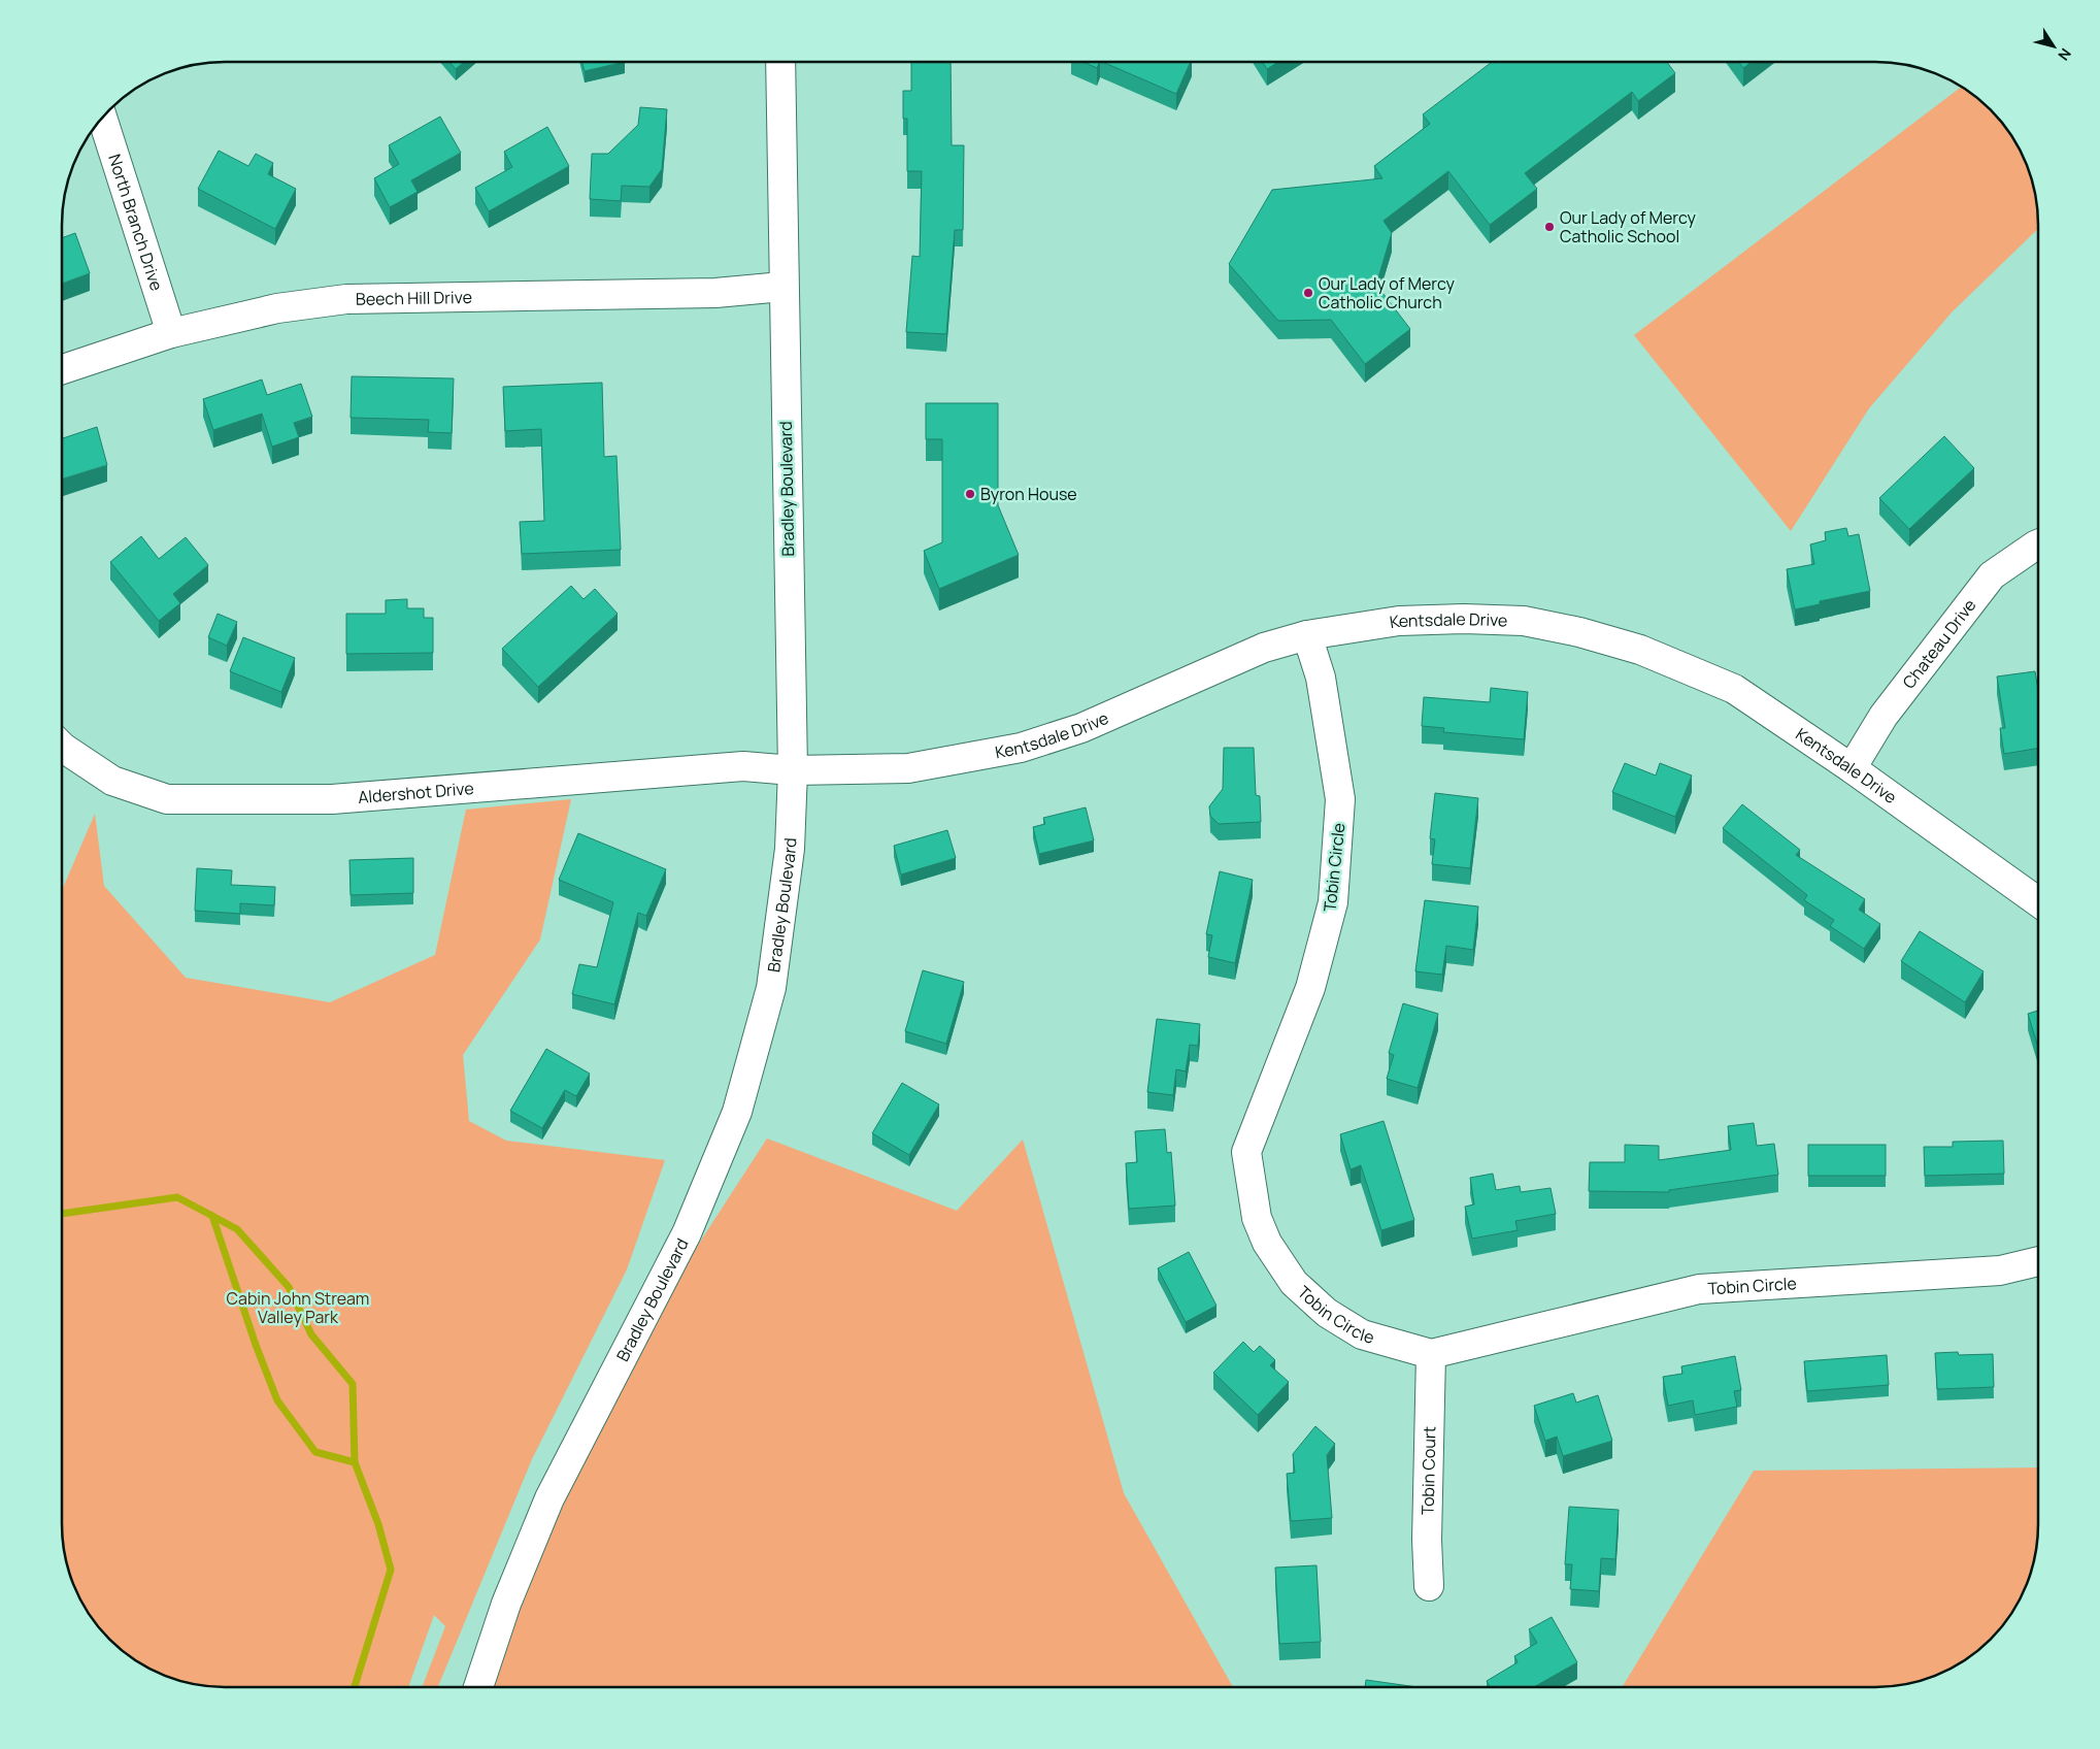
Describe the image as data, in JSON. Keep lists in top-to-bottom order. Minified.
{"streets":{"street":["North Branch Drive","Beech Hill Drive","Bradley Boulevard","Kentsdale Drive","Chateau Drive","Aldershot Drive","Tobin Circle","Tobin Court"]},"crossings":[["North Branch Drive","Beech Hill Drive"],["Beech Hill Drive","Bradley Boulevard"],["Bradley Boulevard","Kentsdale Drive"],["Bradley Boulevard","Aldershot Drive"],["Kentsdale Drive","Chateau Drive"],["Kentsdale Drive","Aldershot Drive"],["Kentsdale Drive","Tobin Circle"],["Tobin Circle","Tobin Court"]],"parks":["Cabin John Stream Valley Park"],"places":["Our Lady of Mercy Catholic School","Our Lady of Mercy Catholic Church","Byron House"],"north":"bottom right"}
